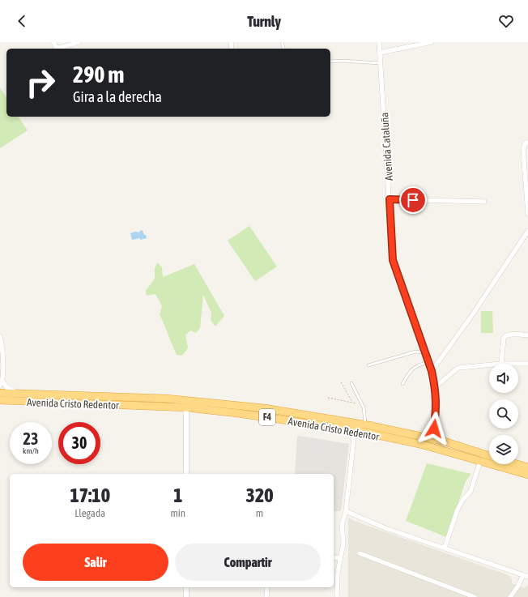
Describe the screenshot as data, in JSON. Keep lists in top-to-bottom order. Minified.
{"streets":{"highway":["Avenida Cristo Redentor","F4"],"street":["Avenida Cataluña"]},"crossings":[["Avenida Cataluña","Avenida Cristo Redentor"]],"page":{"header":"Turnly","turn":["290 m","Gira a la derecha"],"speed":"23 km/h","limit":"30","eta":["17:10","Llegada","1","min","320","m"],"buttons":["Salir","Compartir"]}}
